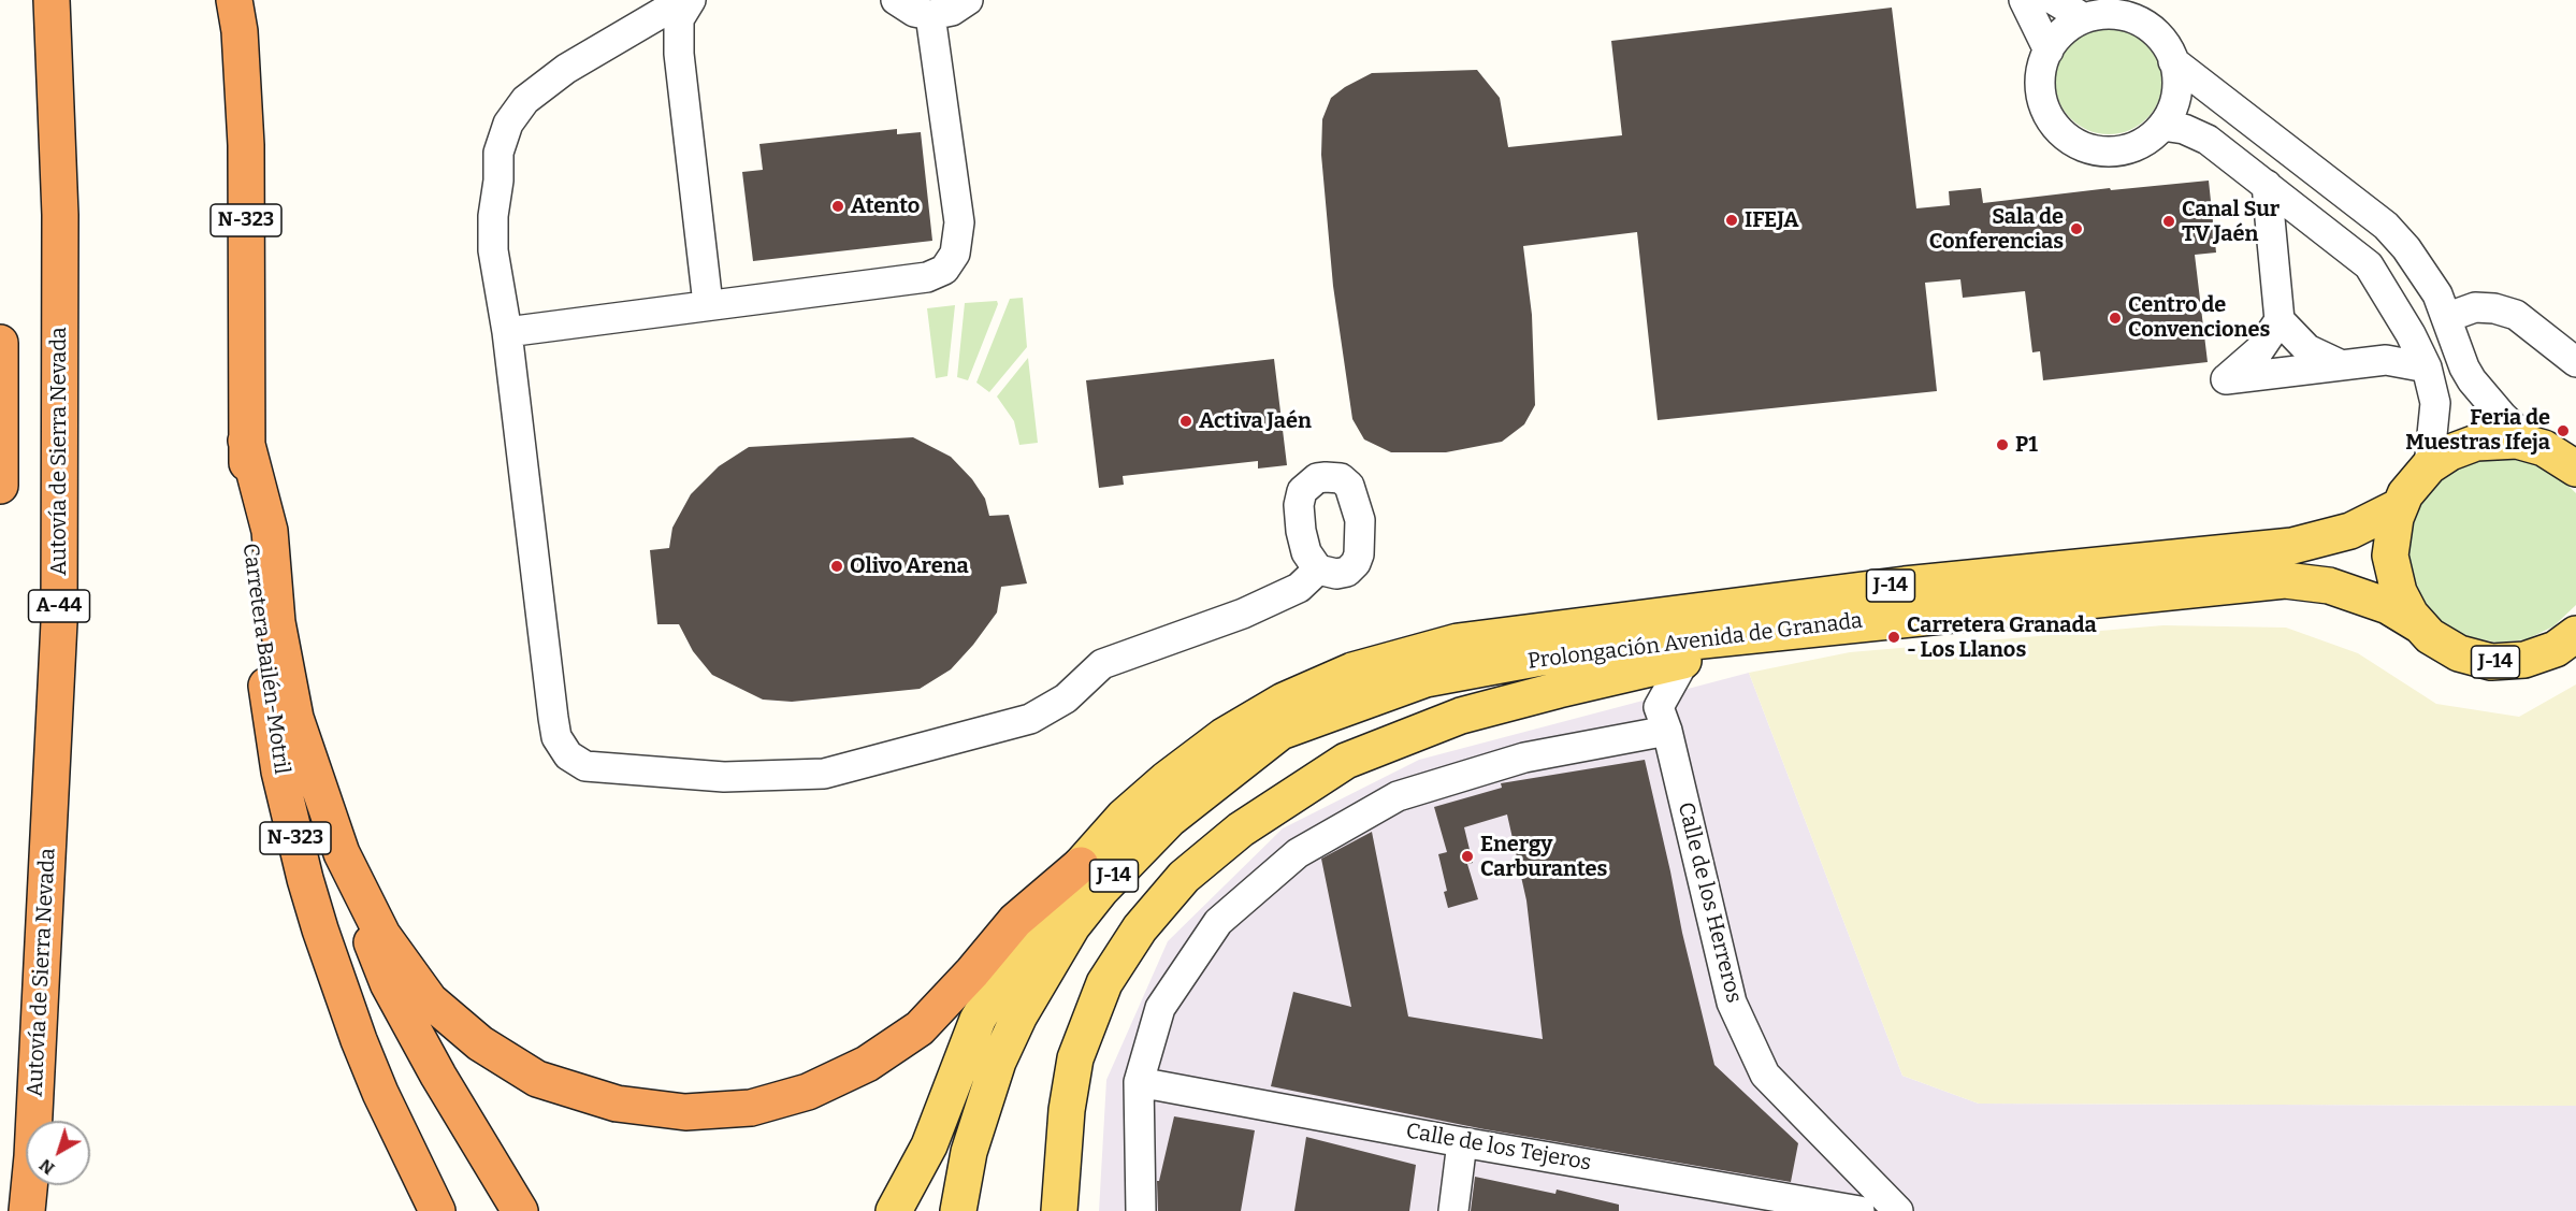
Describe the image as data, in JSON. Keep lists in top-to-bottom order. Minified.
{"streets":{"highway":["N-323","Autovía de Sierra Nevada","A-44","Carretera Bailén-Motril"],"main road":["J-14","Prolongación Avenida de Granada"],"street":["Calle de los Herreros","Calle de los Tejeros"]},"crossings":[["J-14","Prolongación Avenida de Granada"]],"places":["Atento","IFEJA","Canal Sur TV Jaén","Sala de Conferencias","Centro de Convenciones","Activa Jaén","Feria de Muestras Ifeja","P1","Olivo Arena","Carretera Granada - Los Llanos","Energy Carburantes"],"north":"bottom left"}
